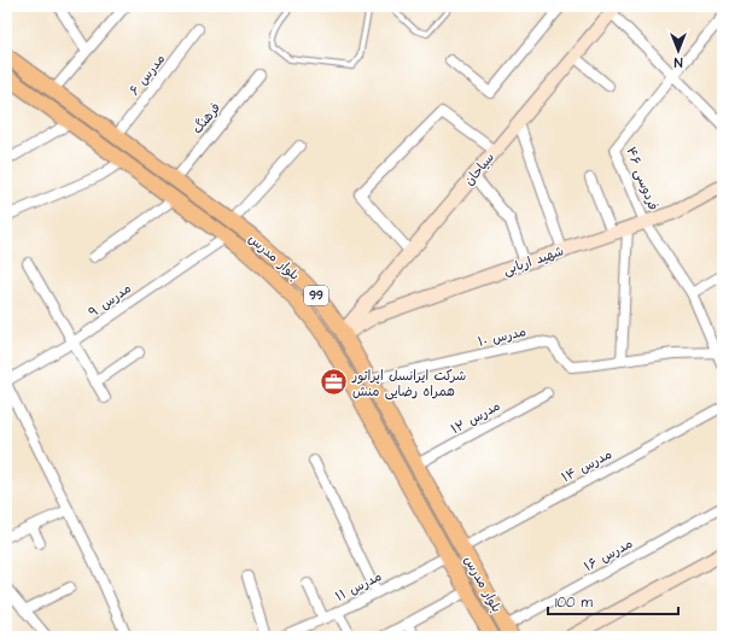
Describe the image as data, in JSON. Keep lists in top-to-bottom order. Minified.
{"streets":{"main road":["بلوار مدرس","99"],"street":["مدرس ۶","فرهنگ","سیاحان","فردوسی ۴۶","شهید اربابی","مدرس ۹","مدرس ۱۰","مدرس ۱۲","مدرس ۱۴","مدرس ۱۶","مدرس ۱۱"]},"crossings":[["مدرس ۶","بلوار مدرس"],["فرهنگ","بلوار مدرس"],["سیاحان","شهید اربابی"],["فردوسی ۴۶","شهید اربابی"],["فردوسی ۴۶","مدرس ۱۰"],["بلوار مدرس","شهید اربابی"],["بلوار مدرس","مدرس ۹"],["بلوار مدرس","مدرس ۱۰"],["بلوار مدرس","مدرس ۱۲"],["بلوار مدرس","مدرس ۱۴"],["بلوار مدرس","مدرس ۱۶"],["بلوار مدرس","مدرس ۱۱"]],"places":{"office":["شرکت ایرانسل اپراتور همراه رضایی منش"]},"scale_bar":"100 m","north":"bottom"}
